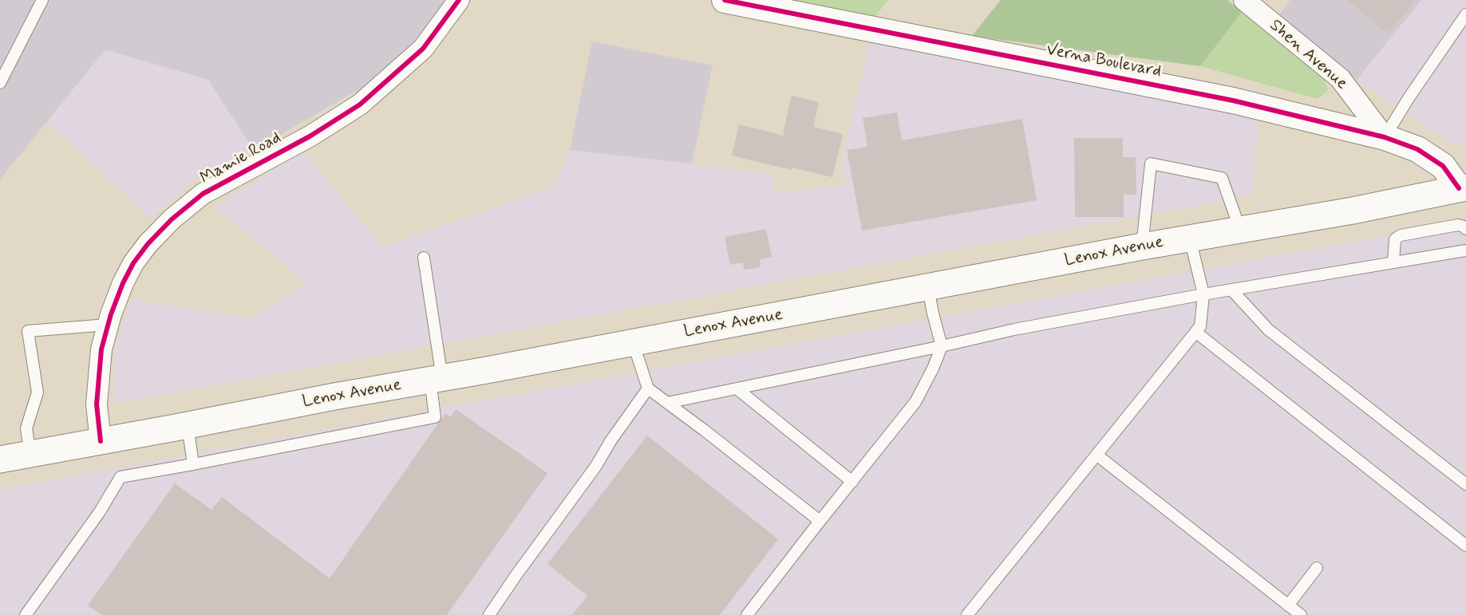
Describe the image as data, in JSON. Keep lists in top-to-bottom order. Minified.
{"streets":{"main road":["Lenox Avenue"],"street":["Shen Avenue","Verna Boulevard","Mamie Road"]},"crossings":[["Shen Avenue","Verna Boulevard"],["Verna Boulevard","Lenox Avenue"],["Mamie Road","Lenox Avenue"]]}
